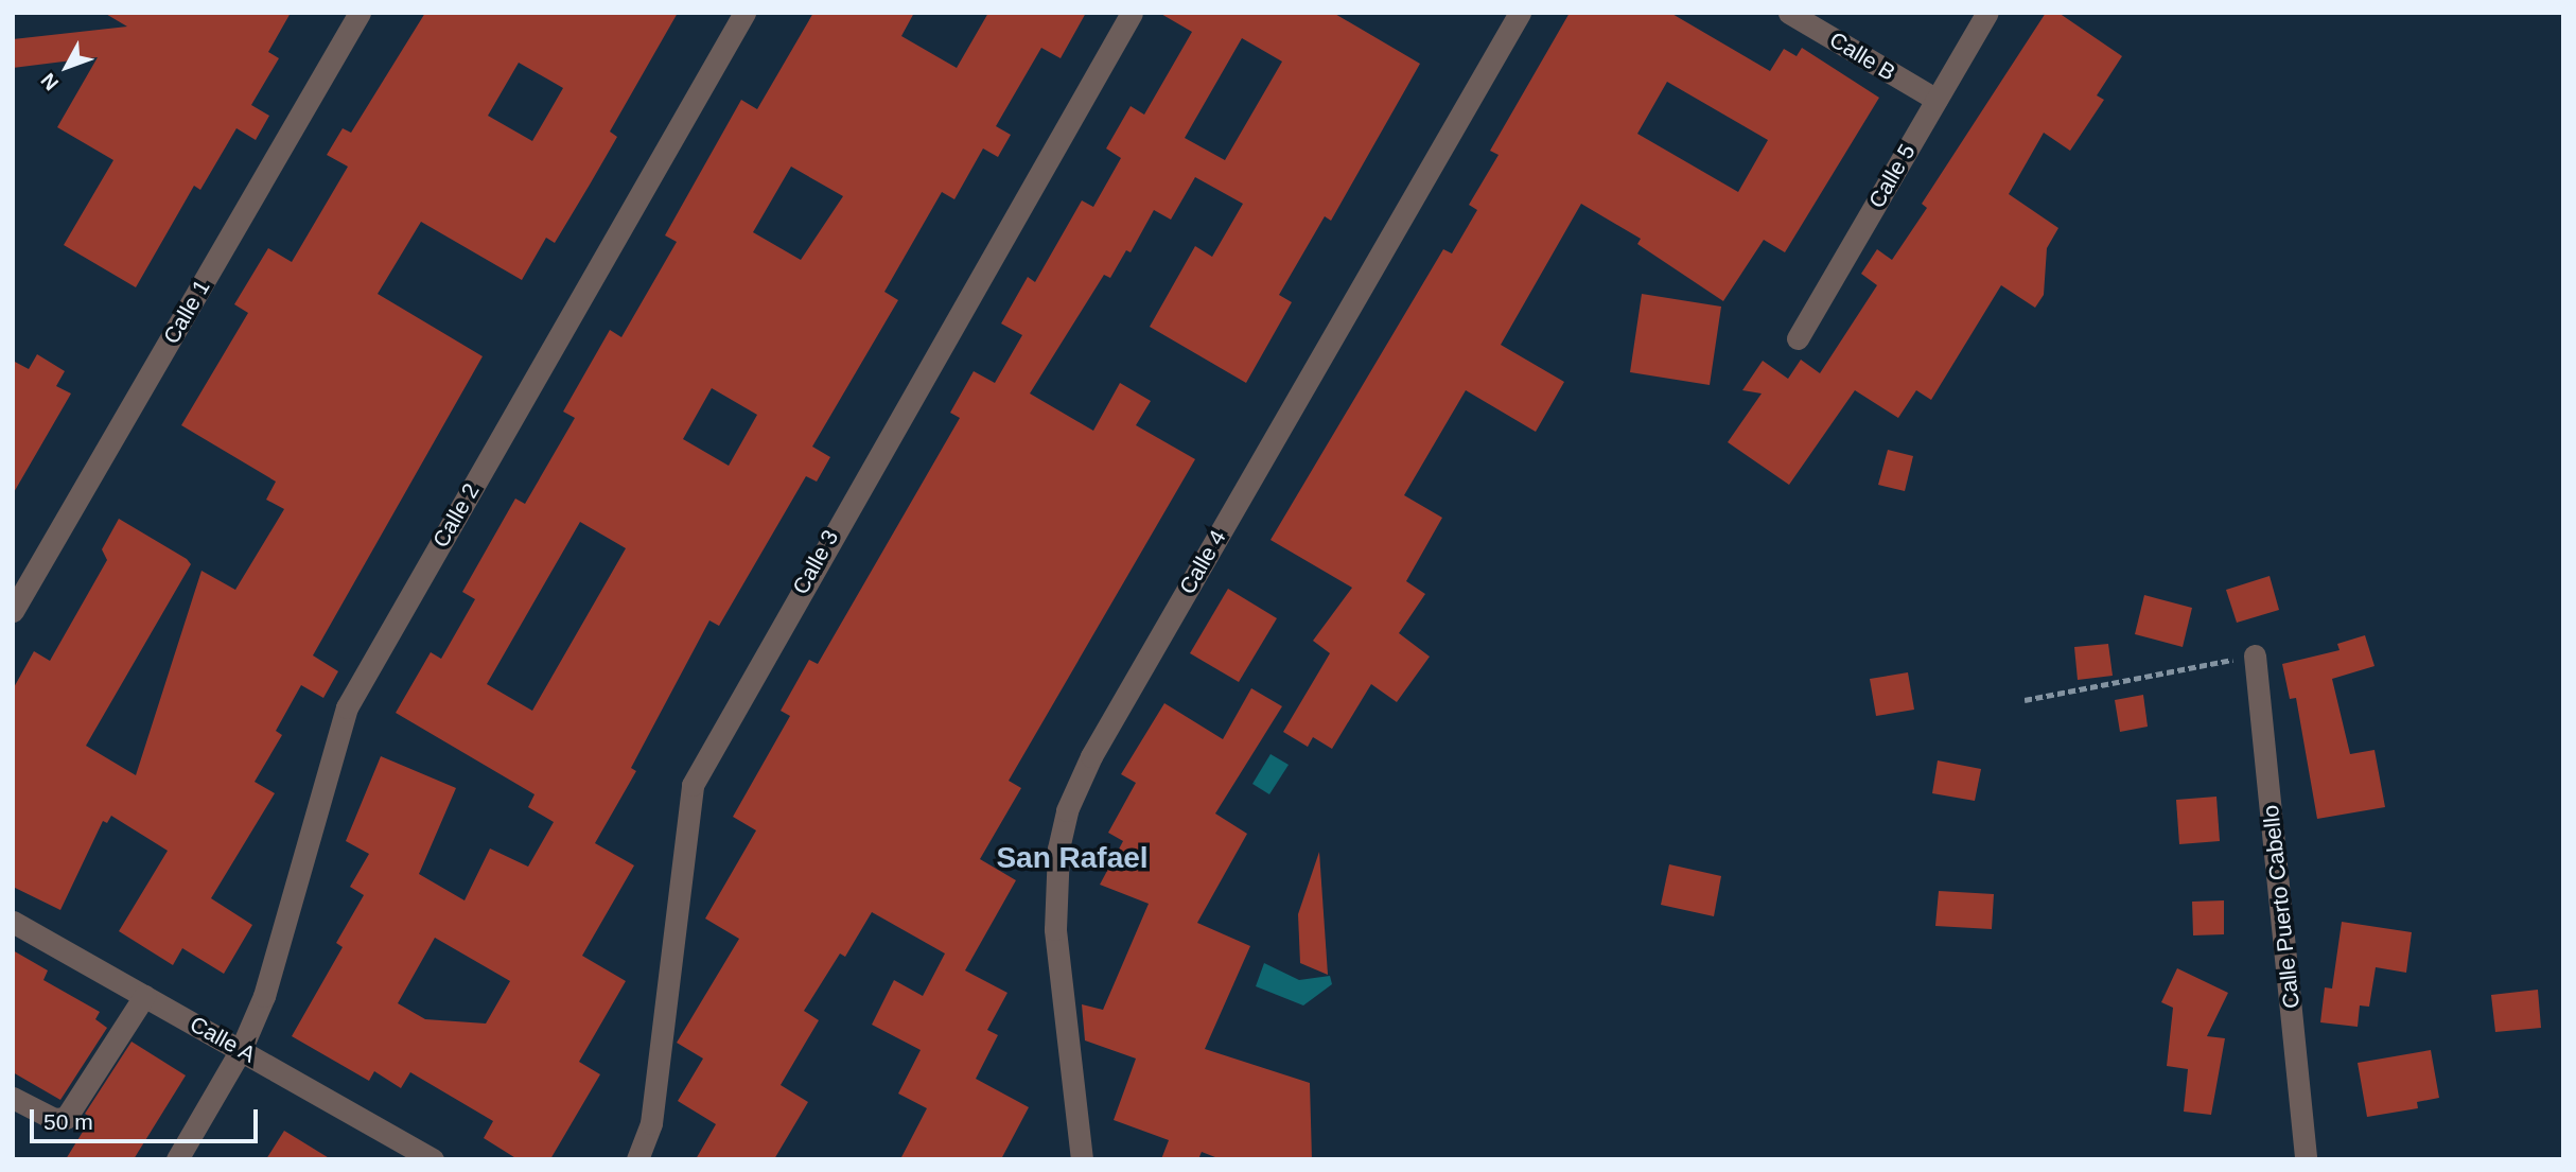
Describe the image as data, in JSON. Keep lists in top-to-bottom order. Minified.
{"streets":{"street":["Calle B","Calle 5","Calle 1","Calle 2","Calle 3","Calle 4","Calle Puerto Cabello","Calle A"]},"crossings":[["Calle B","Calle 5"],["Calle 2","Calle A"]],"districts":["San Rafael"],"scale_bar":"50 m","north":"bottom left"}
